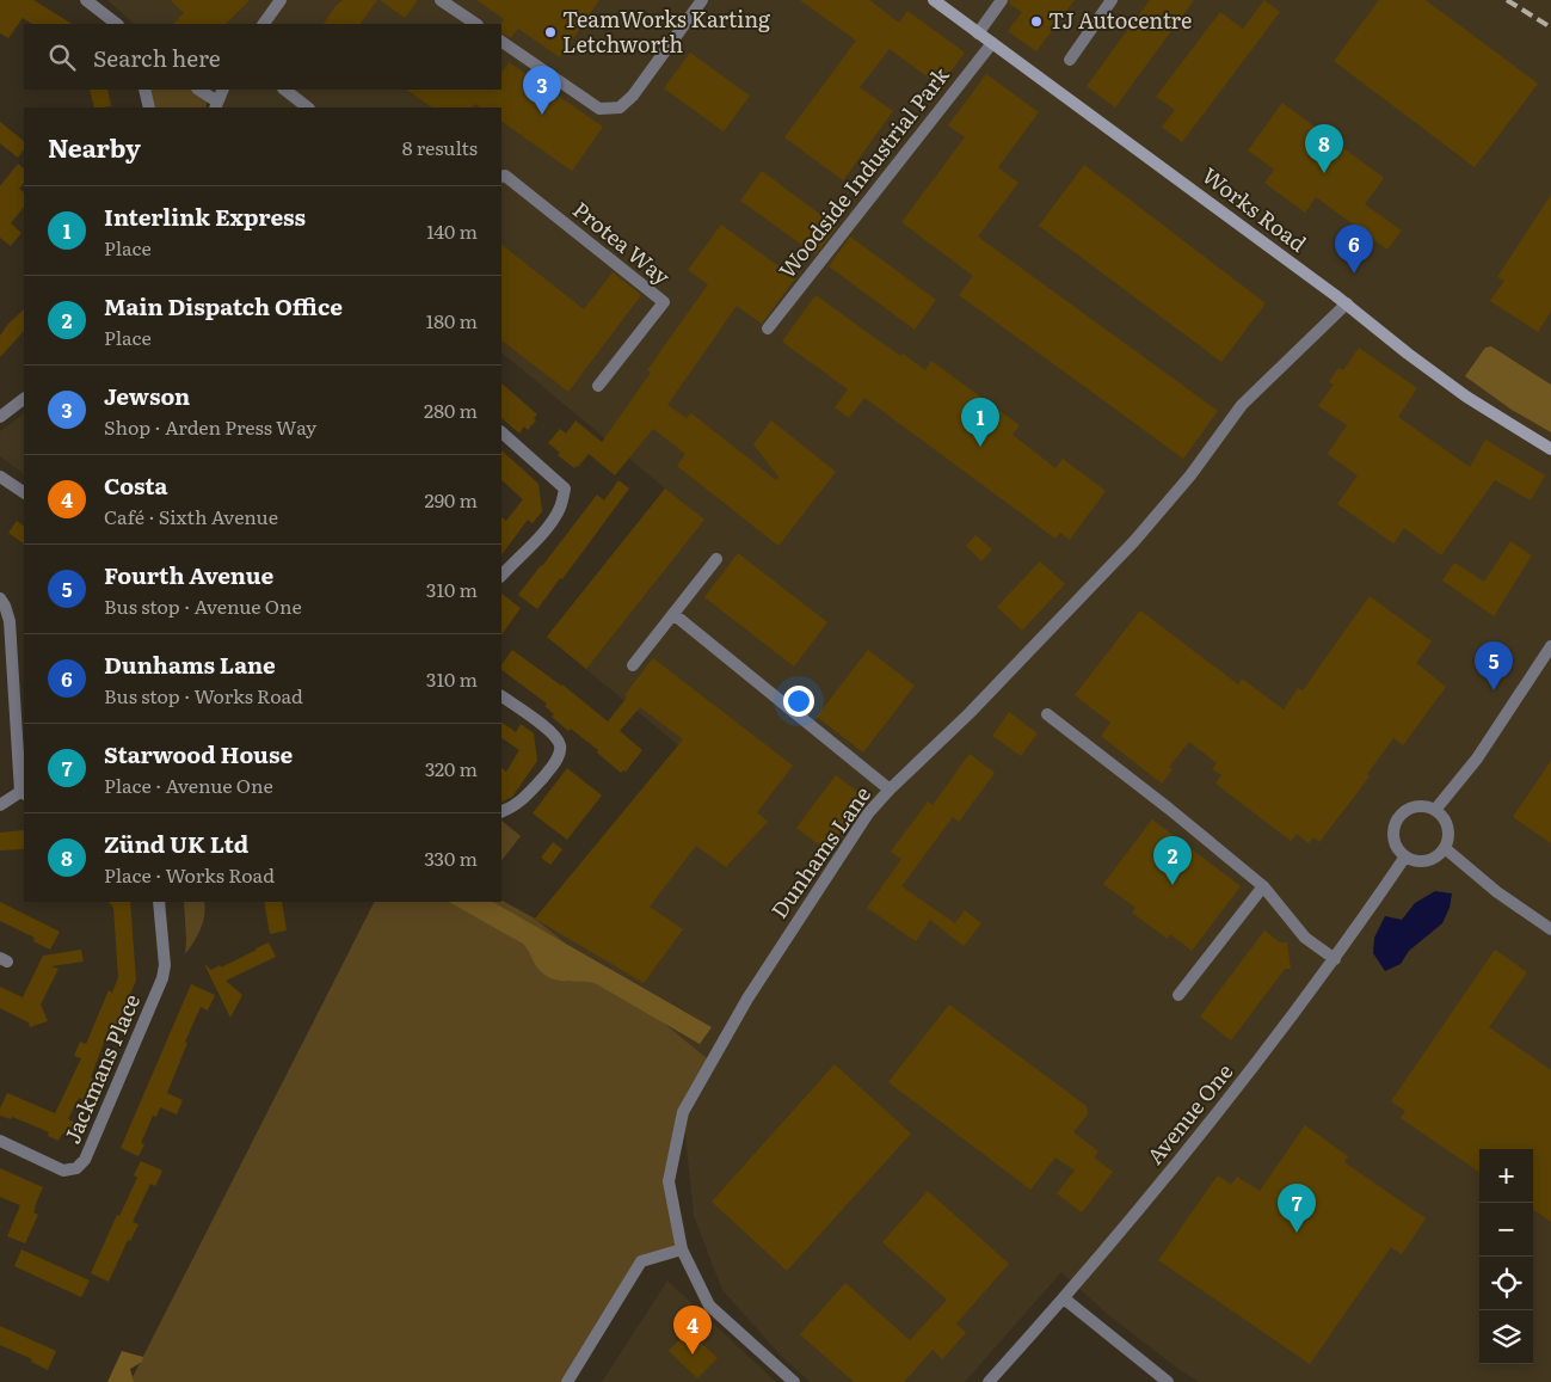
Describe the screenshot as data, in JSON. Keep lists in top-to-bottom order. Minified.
{"streets":{"street":["Woodside Industrial Park","Works Road","Protea Way","Dunhams Lane","Jackmans Place","Avenue One"]},"crossings":[["Woodside Industrial Park","Works Road"],["Works Road","Dunhams Lane"]],"places":["TJ Autocentre","TeamWorks Karting Letchworth"],"page":{"search":"Search here","pins":["3","8","6","1","5","2","7","4"],"heading":["Nearby","8 results"],"list":[{"mark":"1","name":"Interlink Express","note":"Place","value":"140 m"},{"mark":"2","name":"Main Dispatch Office","note":"Place","value":"180 m"},{"mark":"3","name":"Jewson","note":"Shop · Arden Press Way","value":"280 m"},{"mark":"4","name":"Costa","note":"Café · Sixth Avenue","value":"290 m"},{"mark":"5","name":"Fourth Avenue","note":"Bus stop · Avenue One","value":"310 m"},{"mark":"6","name":"Dunhams Lane","note":"Bus stop · Works Road","value":"310 m"},{"mark":"7","name":"Starwood House","note":"Place · Avenue One","value":"320 m"},{"mark":"8","name":"Zünd UK Ltd","note":"Place · Works Road","value":"330 m"}],"map_buttons":["+","−"]}}
